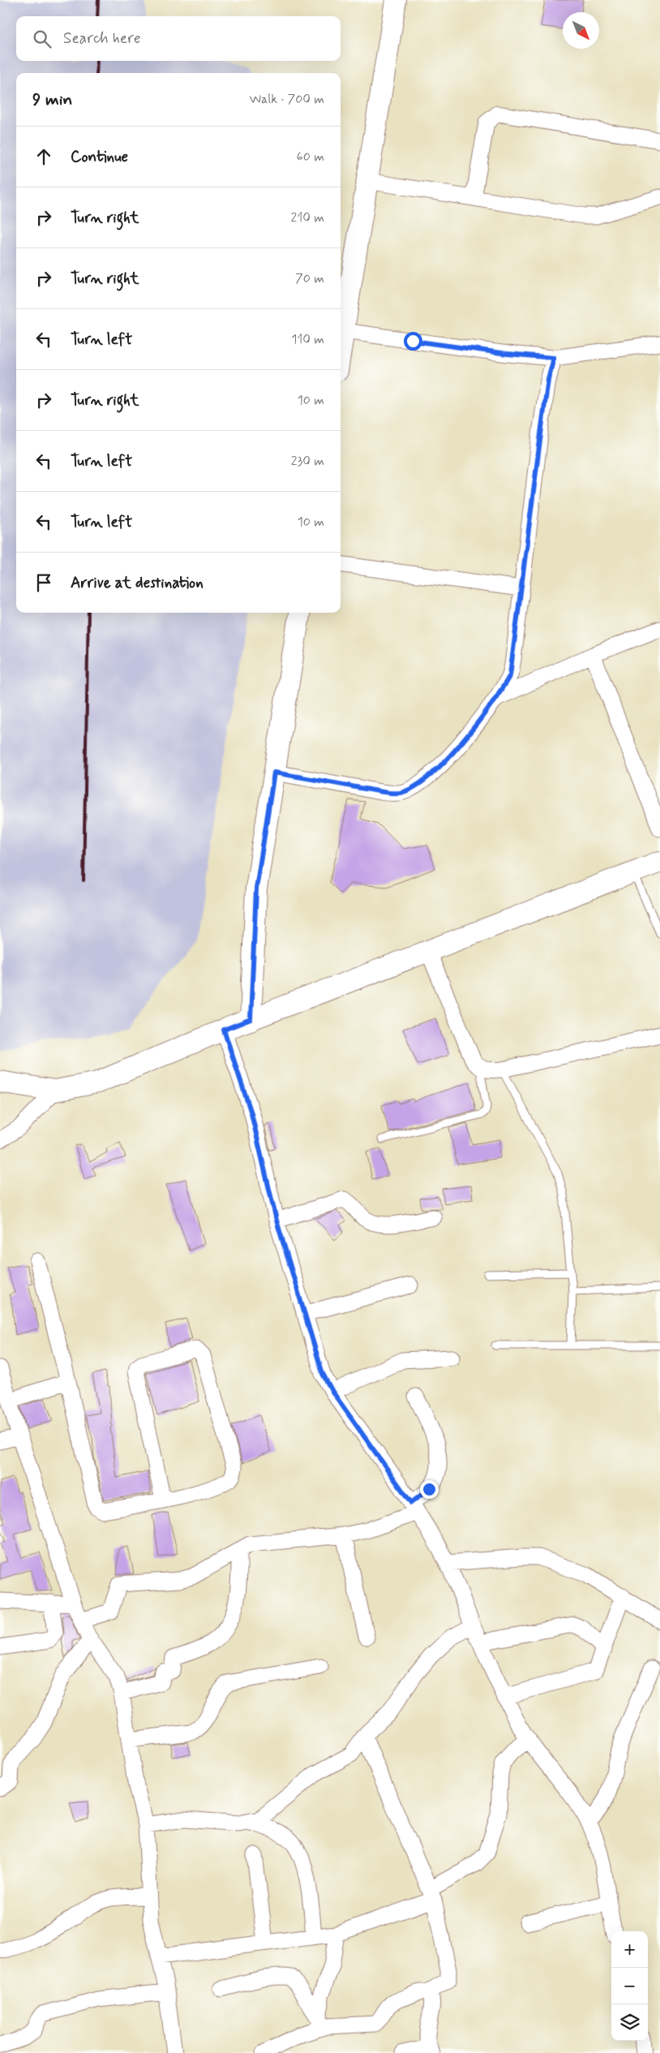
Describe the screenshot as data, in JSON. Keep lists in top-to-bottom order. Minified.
{"north":"bottom right","page":{"search":"Search here","heading":["9 min","Walk · 700 m"],"list":[["Continue","60 m"],["Turn right","210 m"],["Turn right","70 m"],["Turn left","110 m"],["Turn right","10 m"],["Turn left","230 m"],["Turn left","10 m"],"Arrive at destination"],"map_buttons":["+","−"]}}
